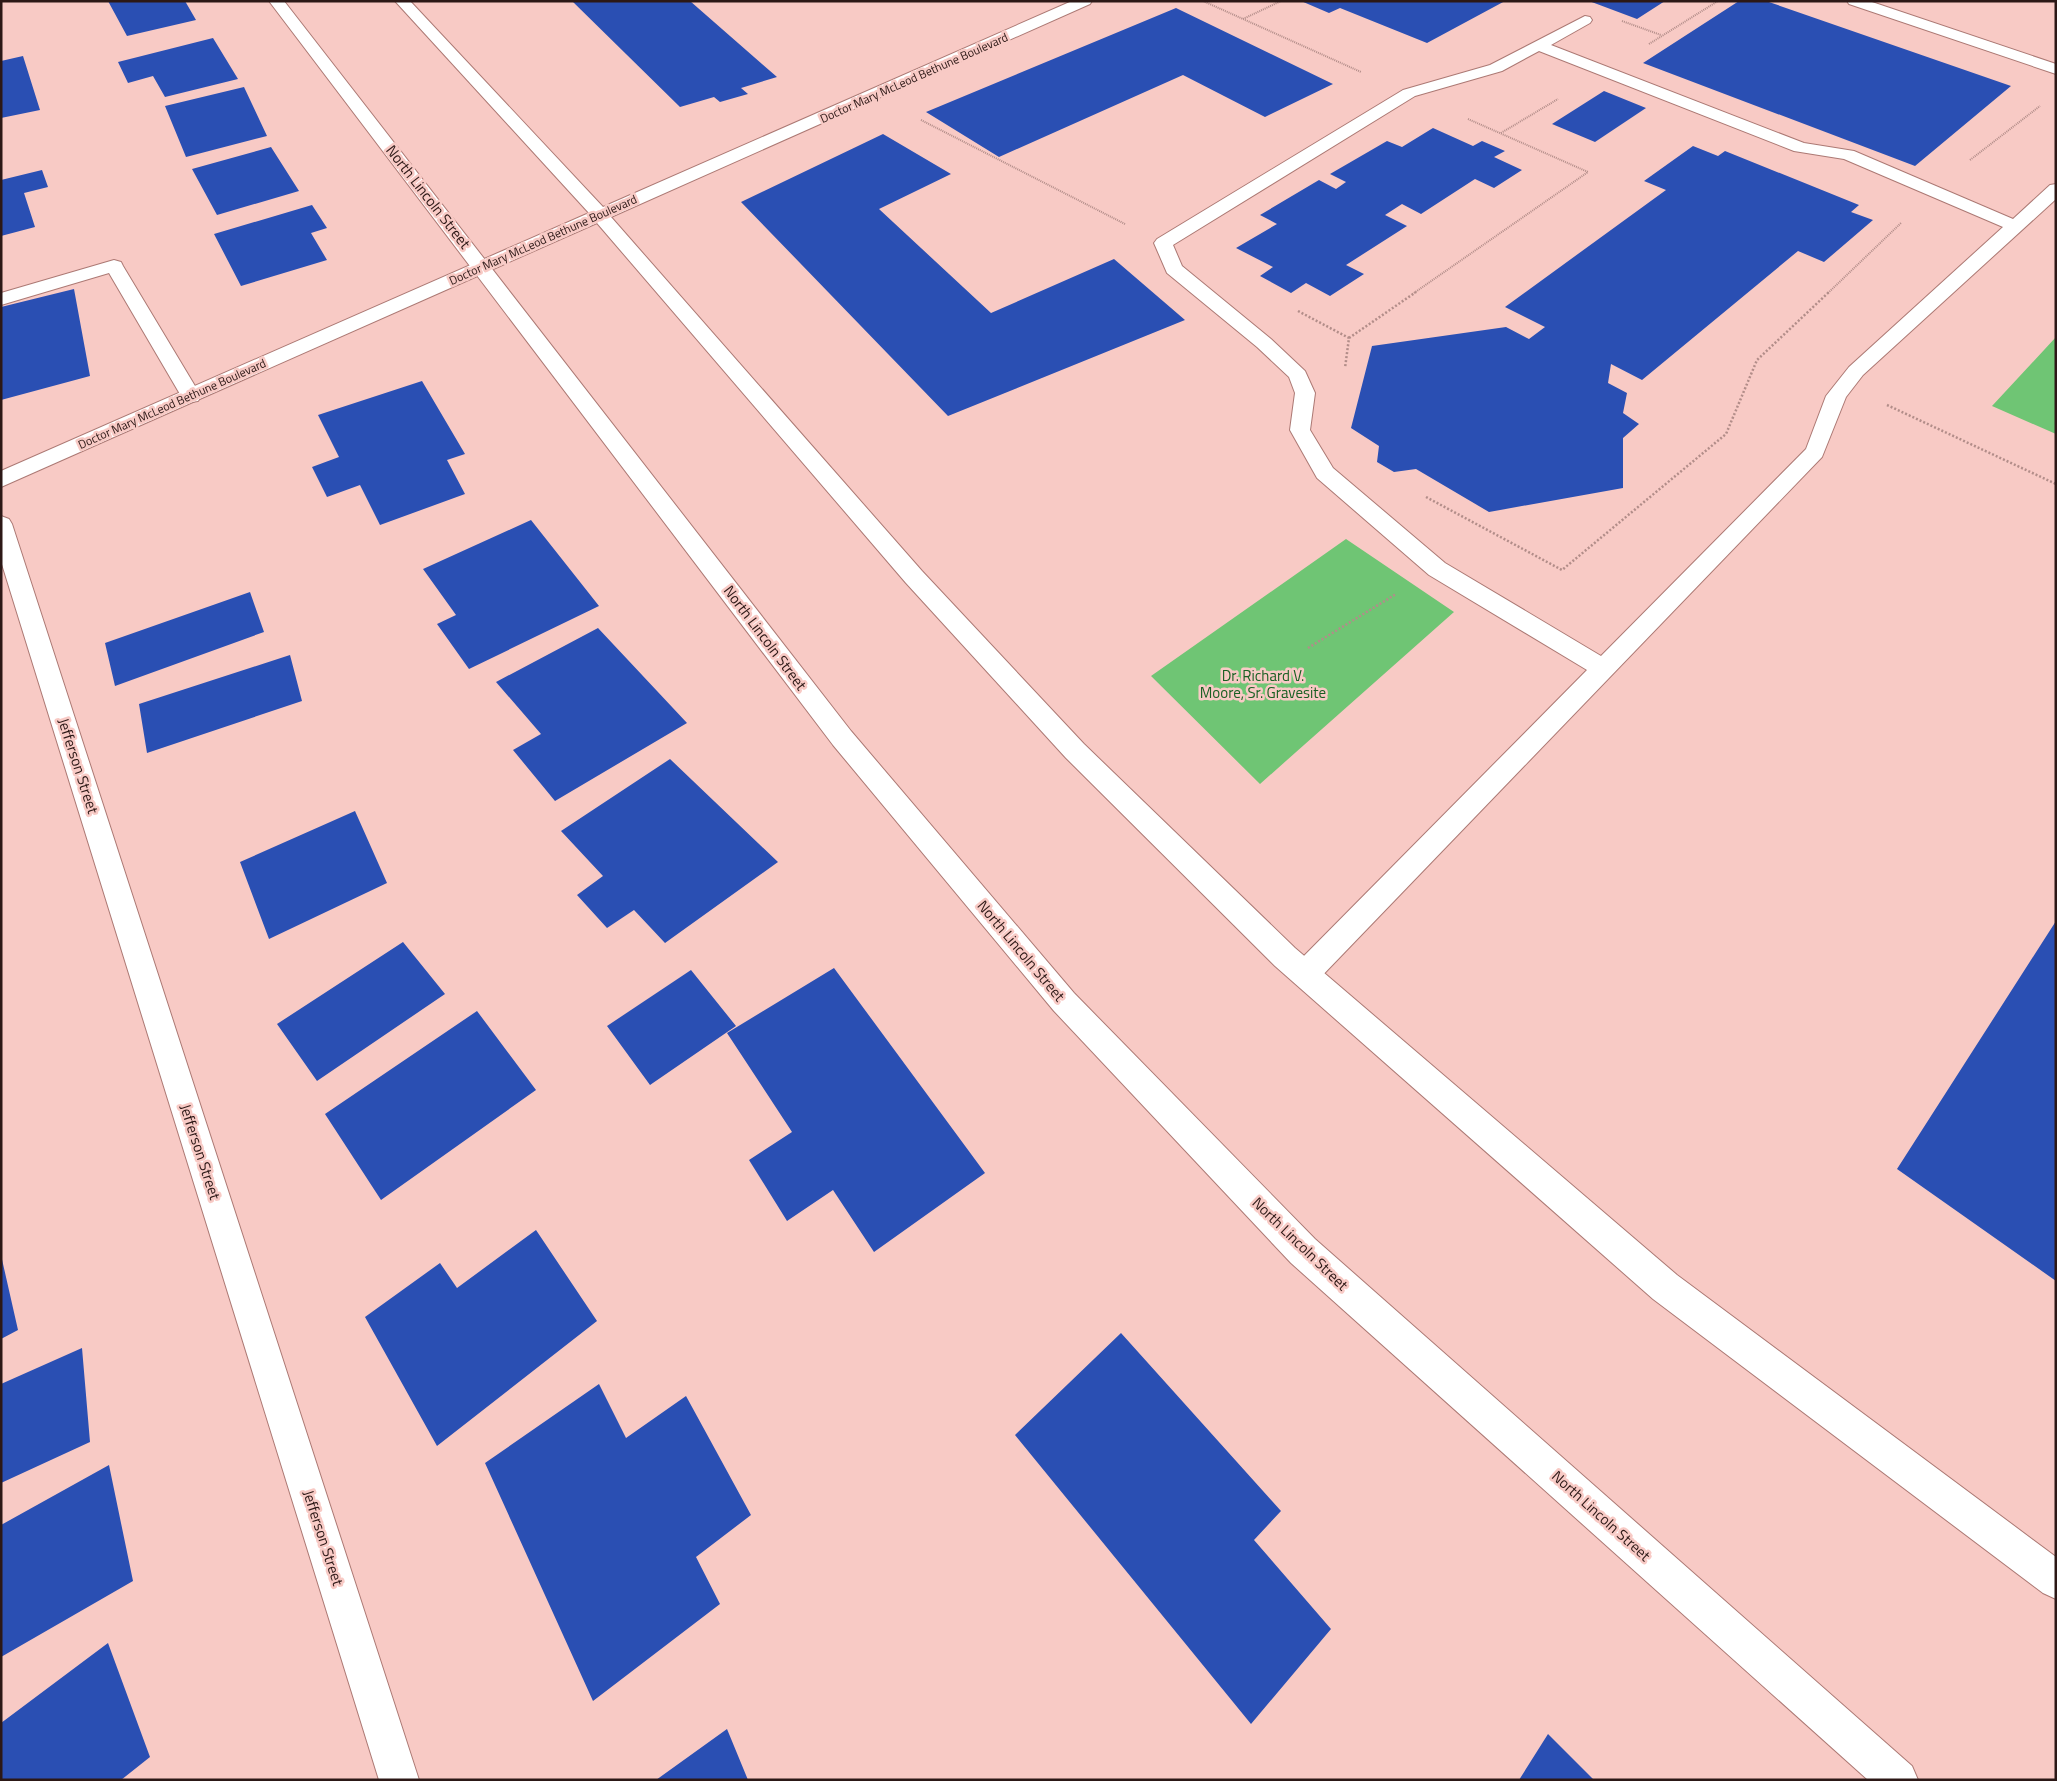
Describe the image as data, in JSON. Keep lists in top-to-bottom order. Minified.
{"streets":{"street":["Doctor Mary McLeod Bethune Boulevard","North Lincoln Street","Jefferson Street"]},"crossings":[["Doctor Mary McLeod Bethune Boulevard","North Lincoln Street"]],"parks":["Dr. Richard V. Moore, Sr. Gravesite"]}
